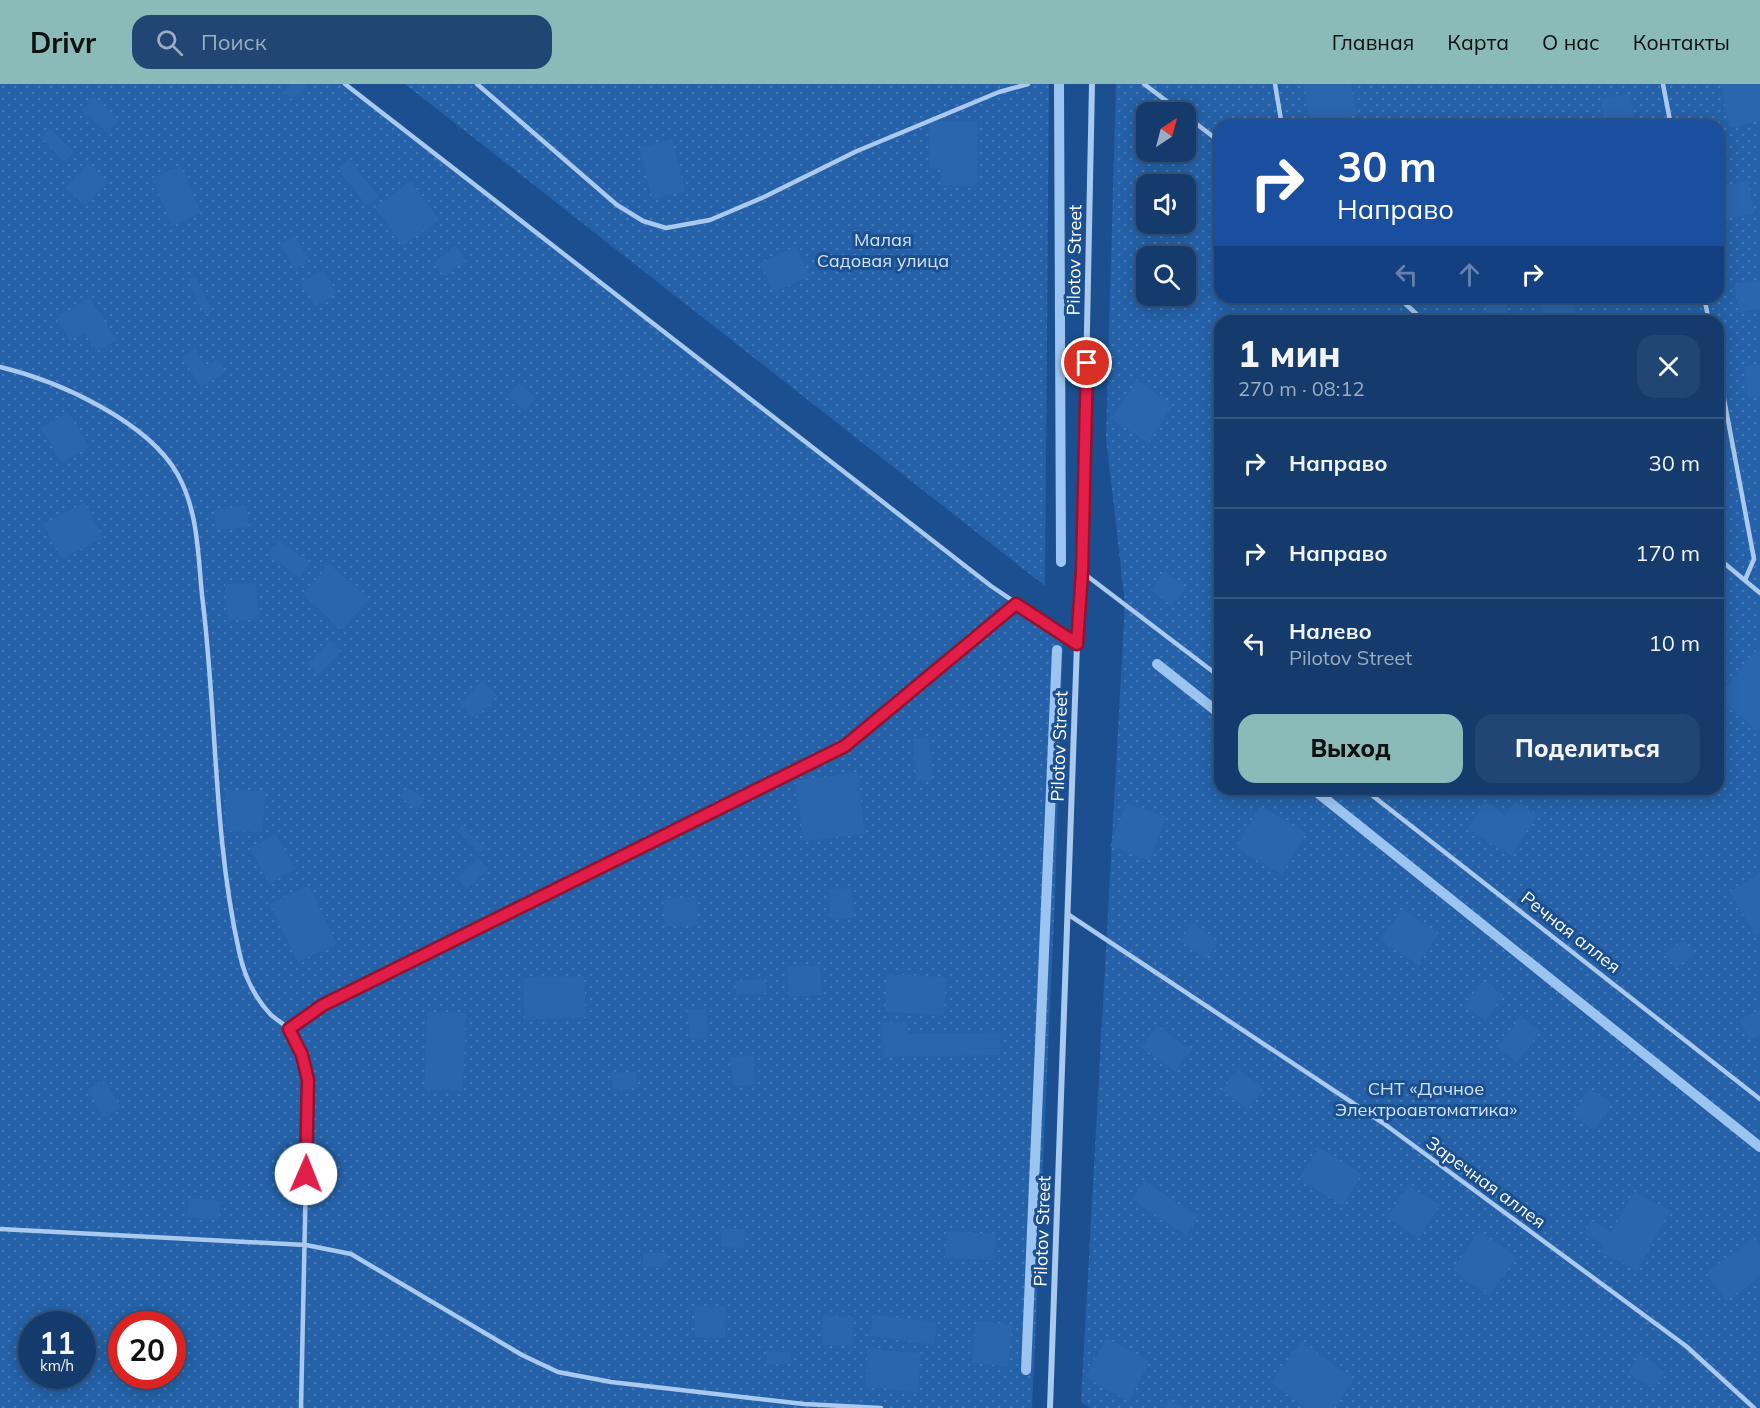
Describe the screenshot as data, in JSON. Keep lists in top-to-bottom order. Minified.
{"streets":{"street":["Pilotov Street"],"lane":["Речная аллея","Заречная аллея"]},"crossings":[["Pilotov Street","Заречная аллея"]],"parks":["Малая Садовая улица","СНТ «Дачное Электроавтоматика»"],"north":"top right","page":{"header":"Drivr","search":"Поиск","nav":["Главная","Карта","О нас","Контакты"],"turn":["30 m","Направо"],"heading":["1 мин","270 m · 08:12"],"list":[{"name":"Направо","value":"30 m"},{"name":"Направо","value":"170 m"},{"name":"Налево","note":"Pilotov Street","value":"10 m"}],"buttons":["Выход","Поделиться"],"speed":"11 km/h","limit":"20"}}
